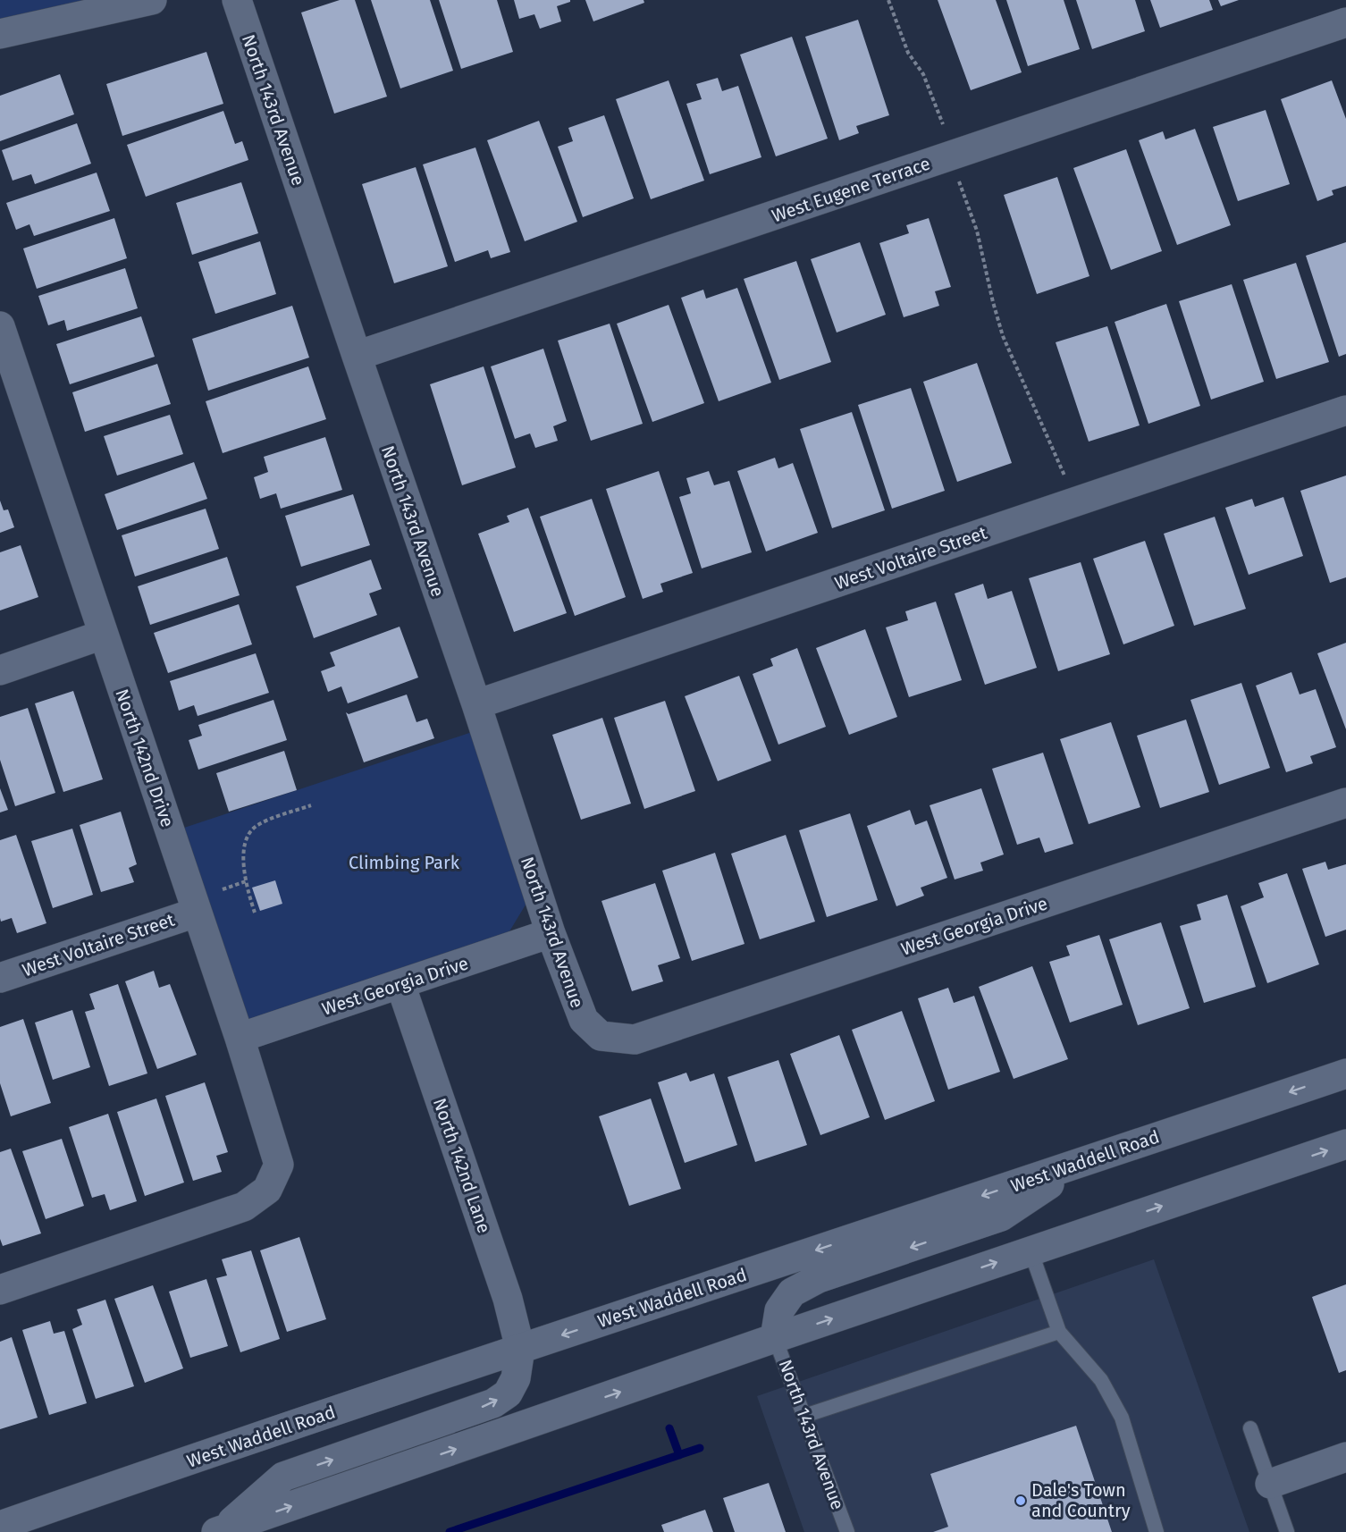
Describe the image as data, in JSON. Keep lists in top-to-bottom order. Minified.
{"streets":{"street":["North 143rd Avenue","West Eugene Terrace","West Voltaire Street","North 142nd Drive","West Georgia Drive","West Waddell Road","North 142nd Lane"]},"crossings":[["North 143rd Avenue","West Eugene Terrace"],["North 143rd Avenue","West Voltaire Street"],["North 143rd Avenue","West Georgia Drive"],["West Voltaire Street","North 142nd Drive"],["North 142nd Drive","West Georgia Drive"],["West Georgia Drive","North 142nd Lane"],["West Waddell Road","North 142nd Lane"]],"parks":["Climbing Park"],"places":["Dale's Town and Country"]}
